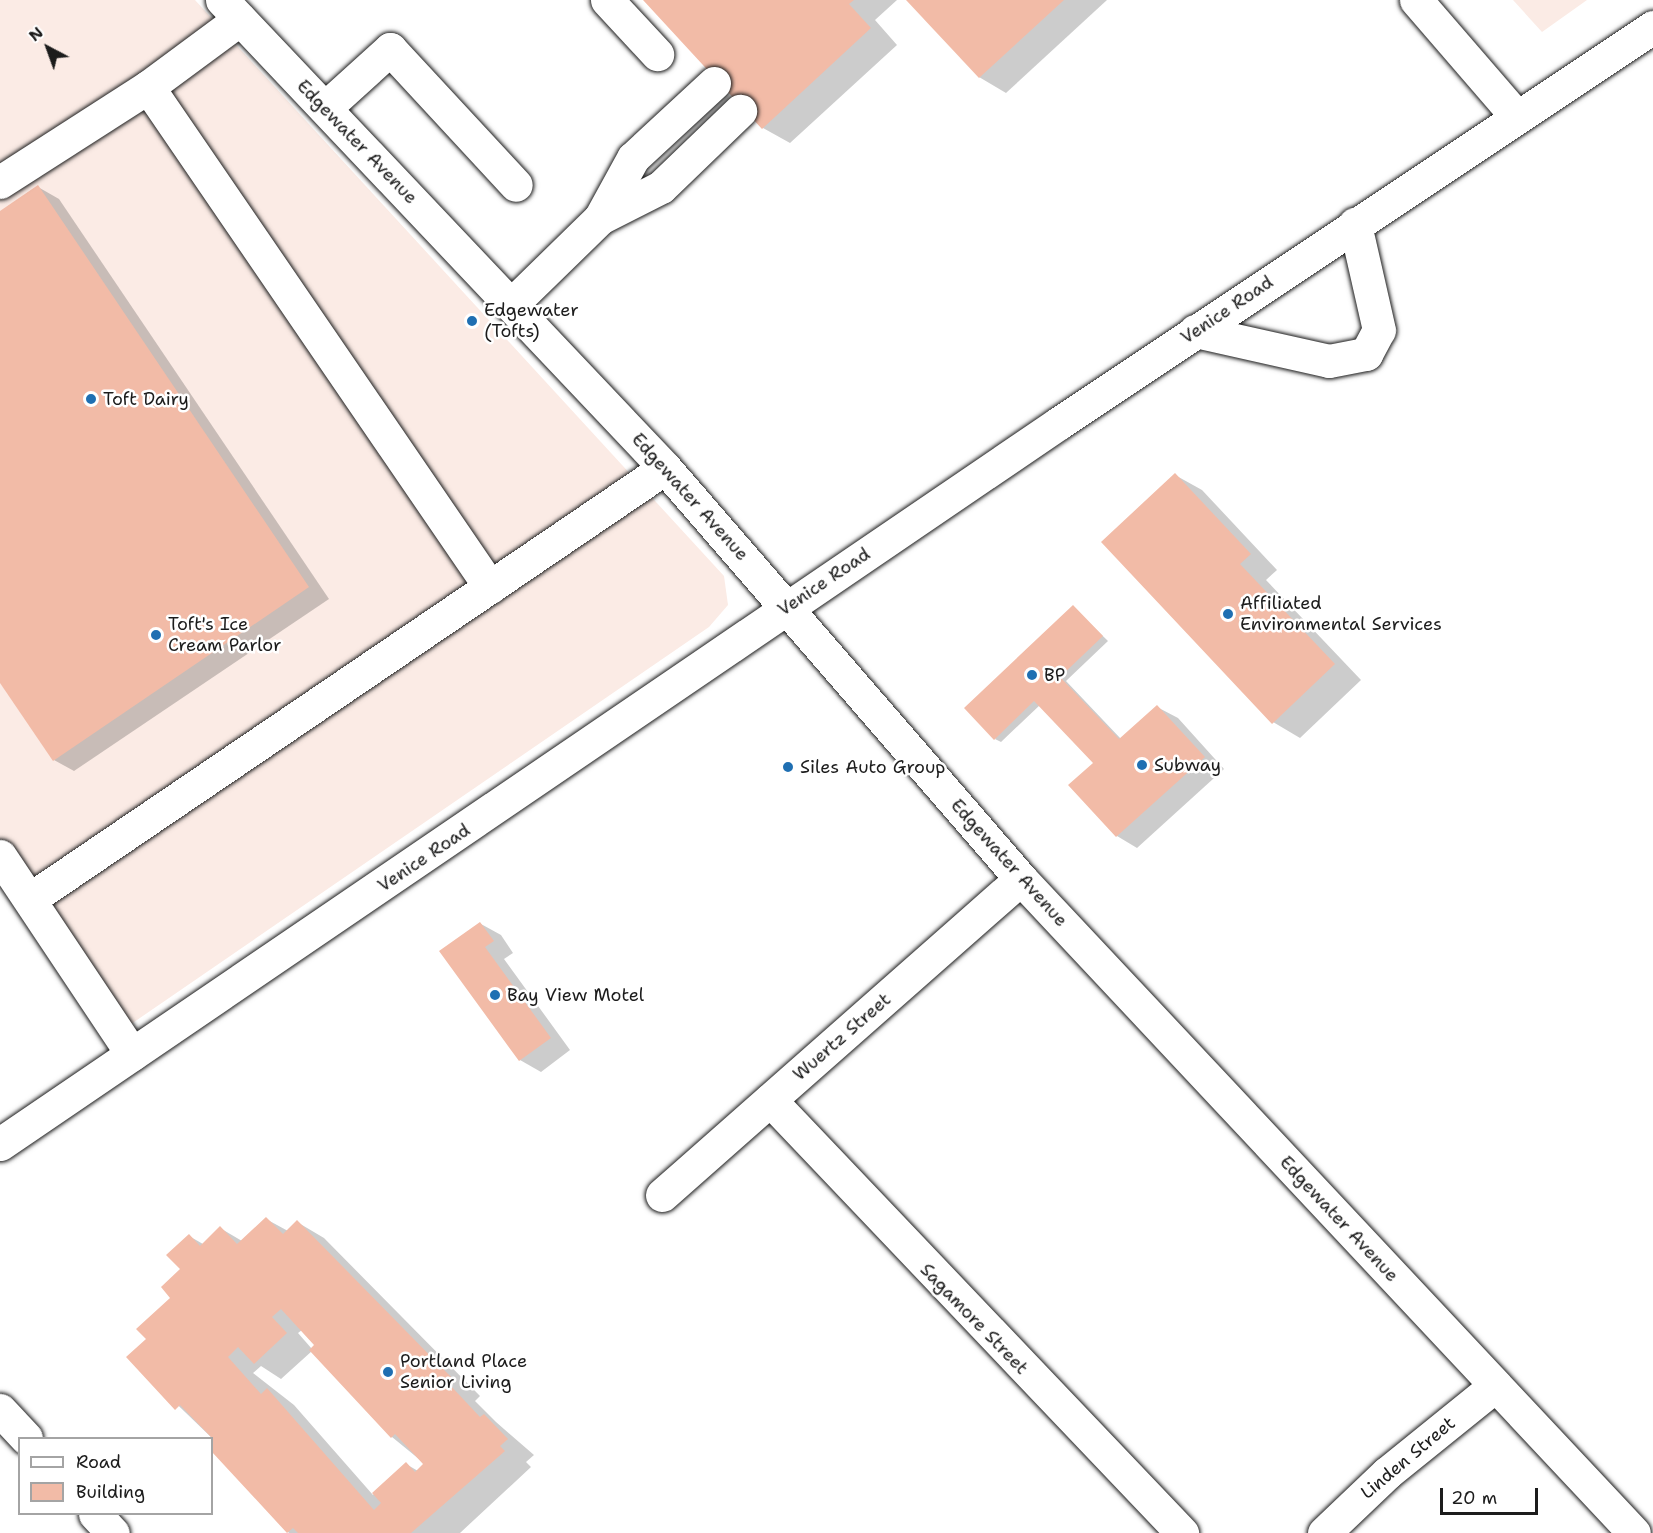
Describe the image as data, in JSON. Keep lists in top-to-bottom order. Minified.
{"streets":{"street":["Edgewater Avenue","Venice Road","Wuertz Street","Sagamore Street","Linden Street"]},"crossings":[["Edgewater Avenue","Venice Road"],["Edgewater Avenue","Wuertz Street"],["Edgewater Avenue","Linden Street"],["Wuertz Street","Sagamore Street"]],"places":["Edgewater (Tofts)","Toft Dairy","Affiliated Environmental Services","Toft's Ice Cream Parlor","BP","Subway","Siles Auto Group","Bay View Motel","Portland Place Senior Living"],"legend":["Road","Building"],"scale_bar":"20 m","north":"top left"}
